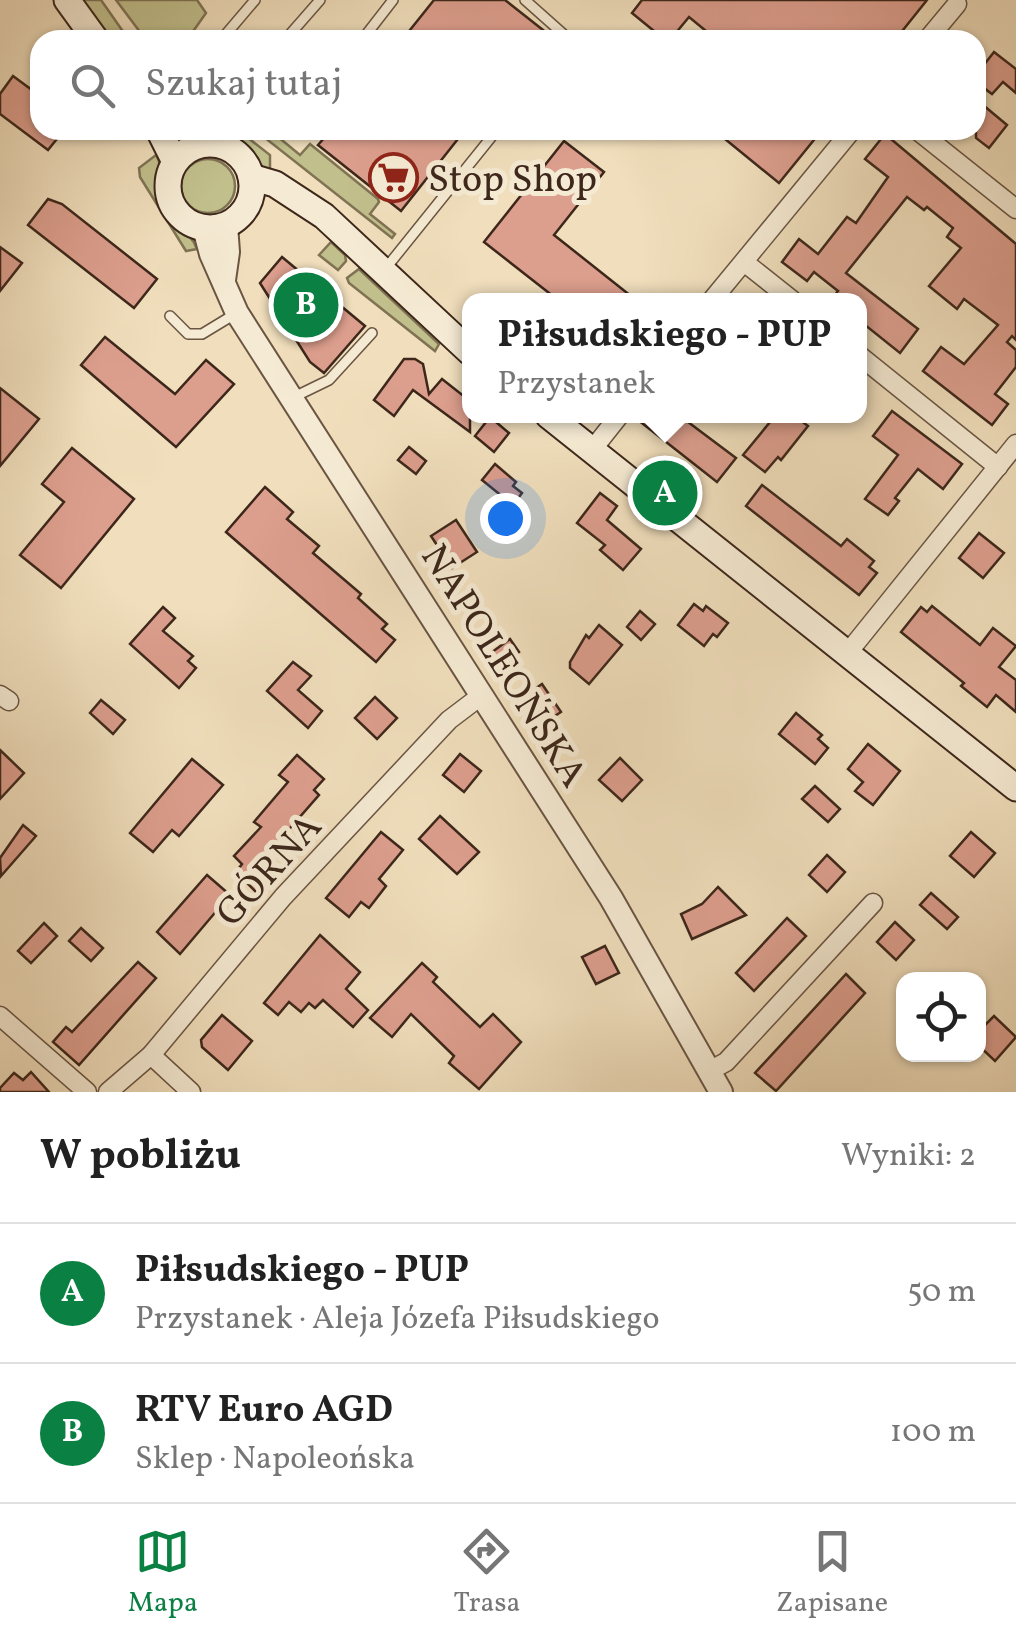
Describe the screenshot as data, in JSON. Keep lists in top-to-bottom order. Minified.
{"streets":{"street":["NAPOLEOŃSKA","GÓRNA"]},"crossings":[["NAPOLEOŃSKA","GÓRNA"]],"places":{"supermarket":["Stop Shop"]},"page":{"search":"Szukaj tutaj","pins":["B","A"],"popup":["Piłsudskiego - PUP","Przystanek"],"heading":["W pobliżu","Wyniki: 2"],"list":[{"mark":"A","name":"Piłsudskiego - PUP","note":"Przystanek · Aleja Józefa Piłsudskiego","value":"50 m"},{"mark":"B","name":"RTV Euro AGD","note":"Sklep · Napoleońska","value":"100 m"}],"nav":["Mapa","Trasa","Zapisane"]}}
